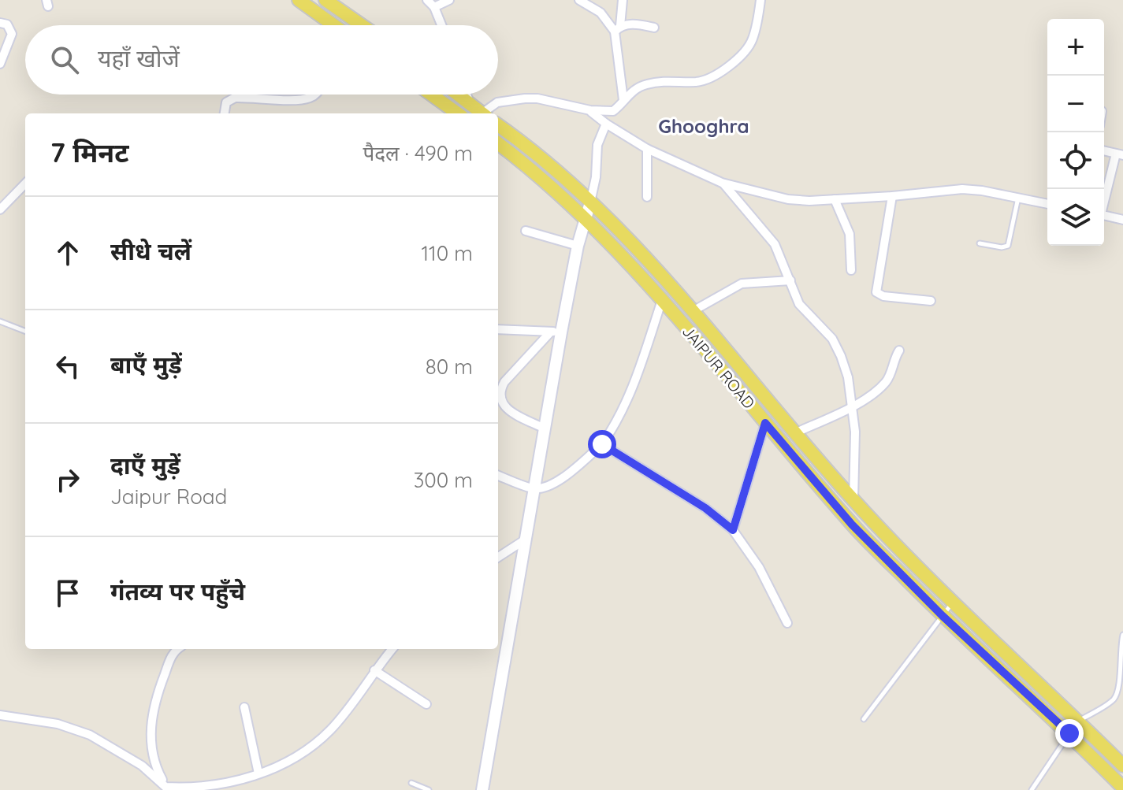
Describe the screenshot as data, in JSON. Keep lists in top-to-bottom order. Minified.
{"streets":{"main road":["JAIPUR ROAD"]},"districts":["Ghooghra"],"page":{"map_buttons":["+","−"],"search":"यहाँ खोजें","heading":["7 मिनट","पैदल · 490 m"],"list":[["सीधे चलें","110 m"],["बाएँ मुड़ें","80 m"],["दाएँ मुड़ें","Jaipur Road","300 m"],"गंतव्य पर पहुँचे"]}}
